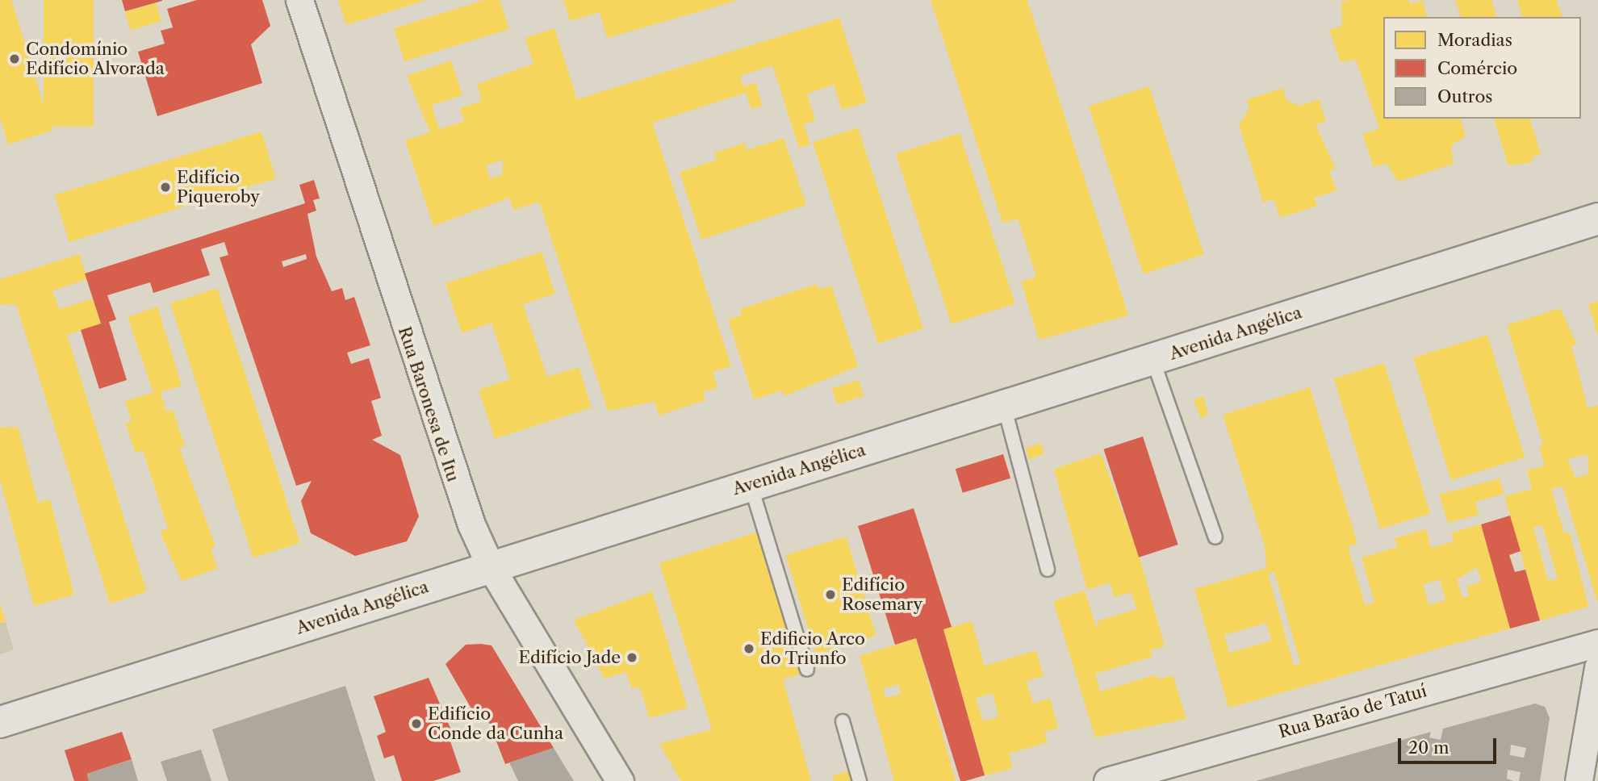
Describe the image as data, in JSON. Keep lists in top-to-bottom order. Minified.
{"streets":{"main road":["Avenida Angélica"],"street":["Rua Baronesa de Itu","Rua Barão de Tatuí"]},"crossings":[["Avenida Angélica","Rua Baronesa de Itu"]],"places":["Condomínio Edifício Alvorada","Edifício Piqueroby","Edifício Rosemary","Edificio Arco do Triunfo","Edifício Jade","Edifício Conde da Cunha"],"legend":["Moradias","Comércio","Outros"],"scale_bar":"20 m"}
